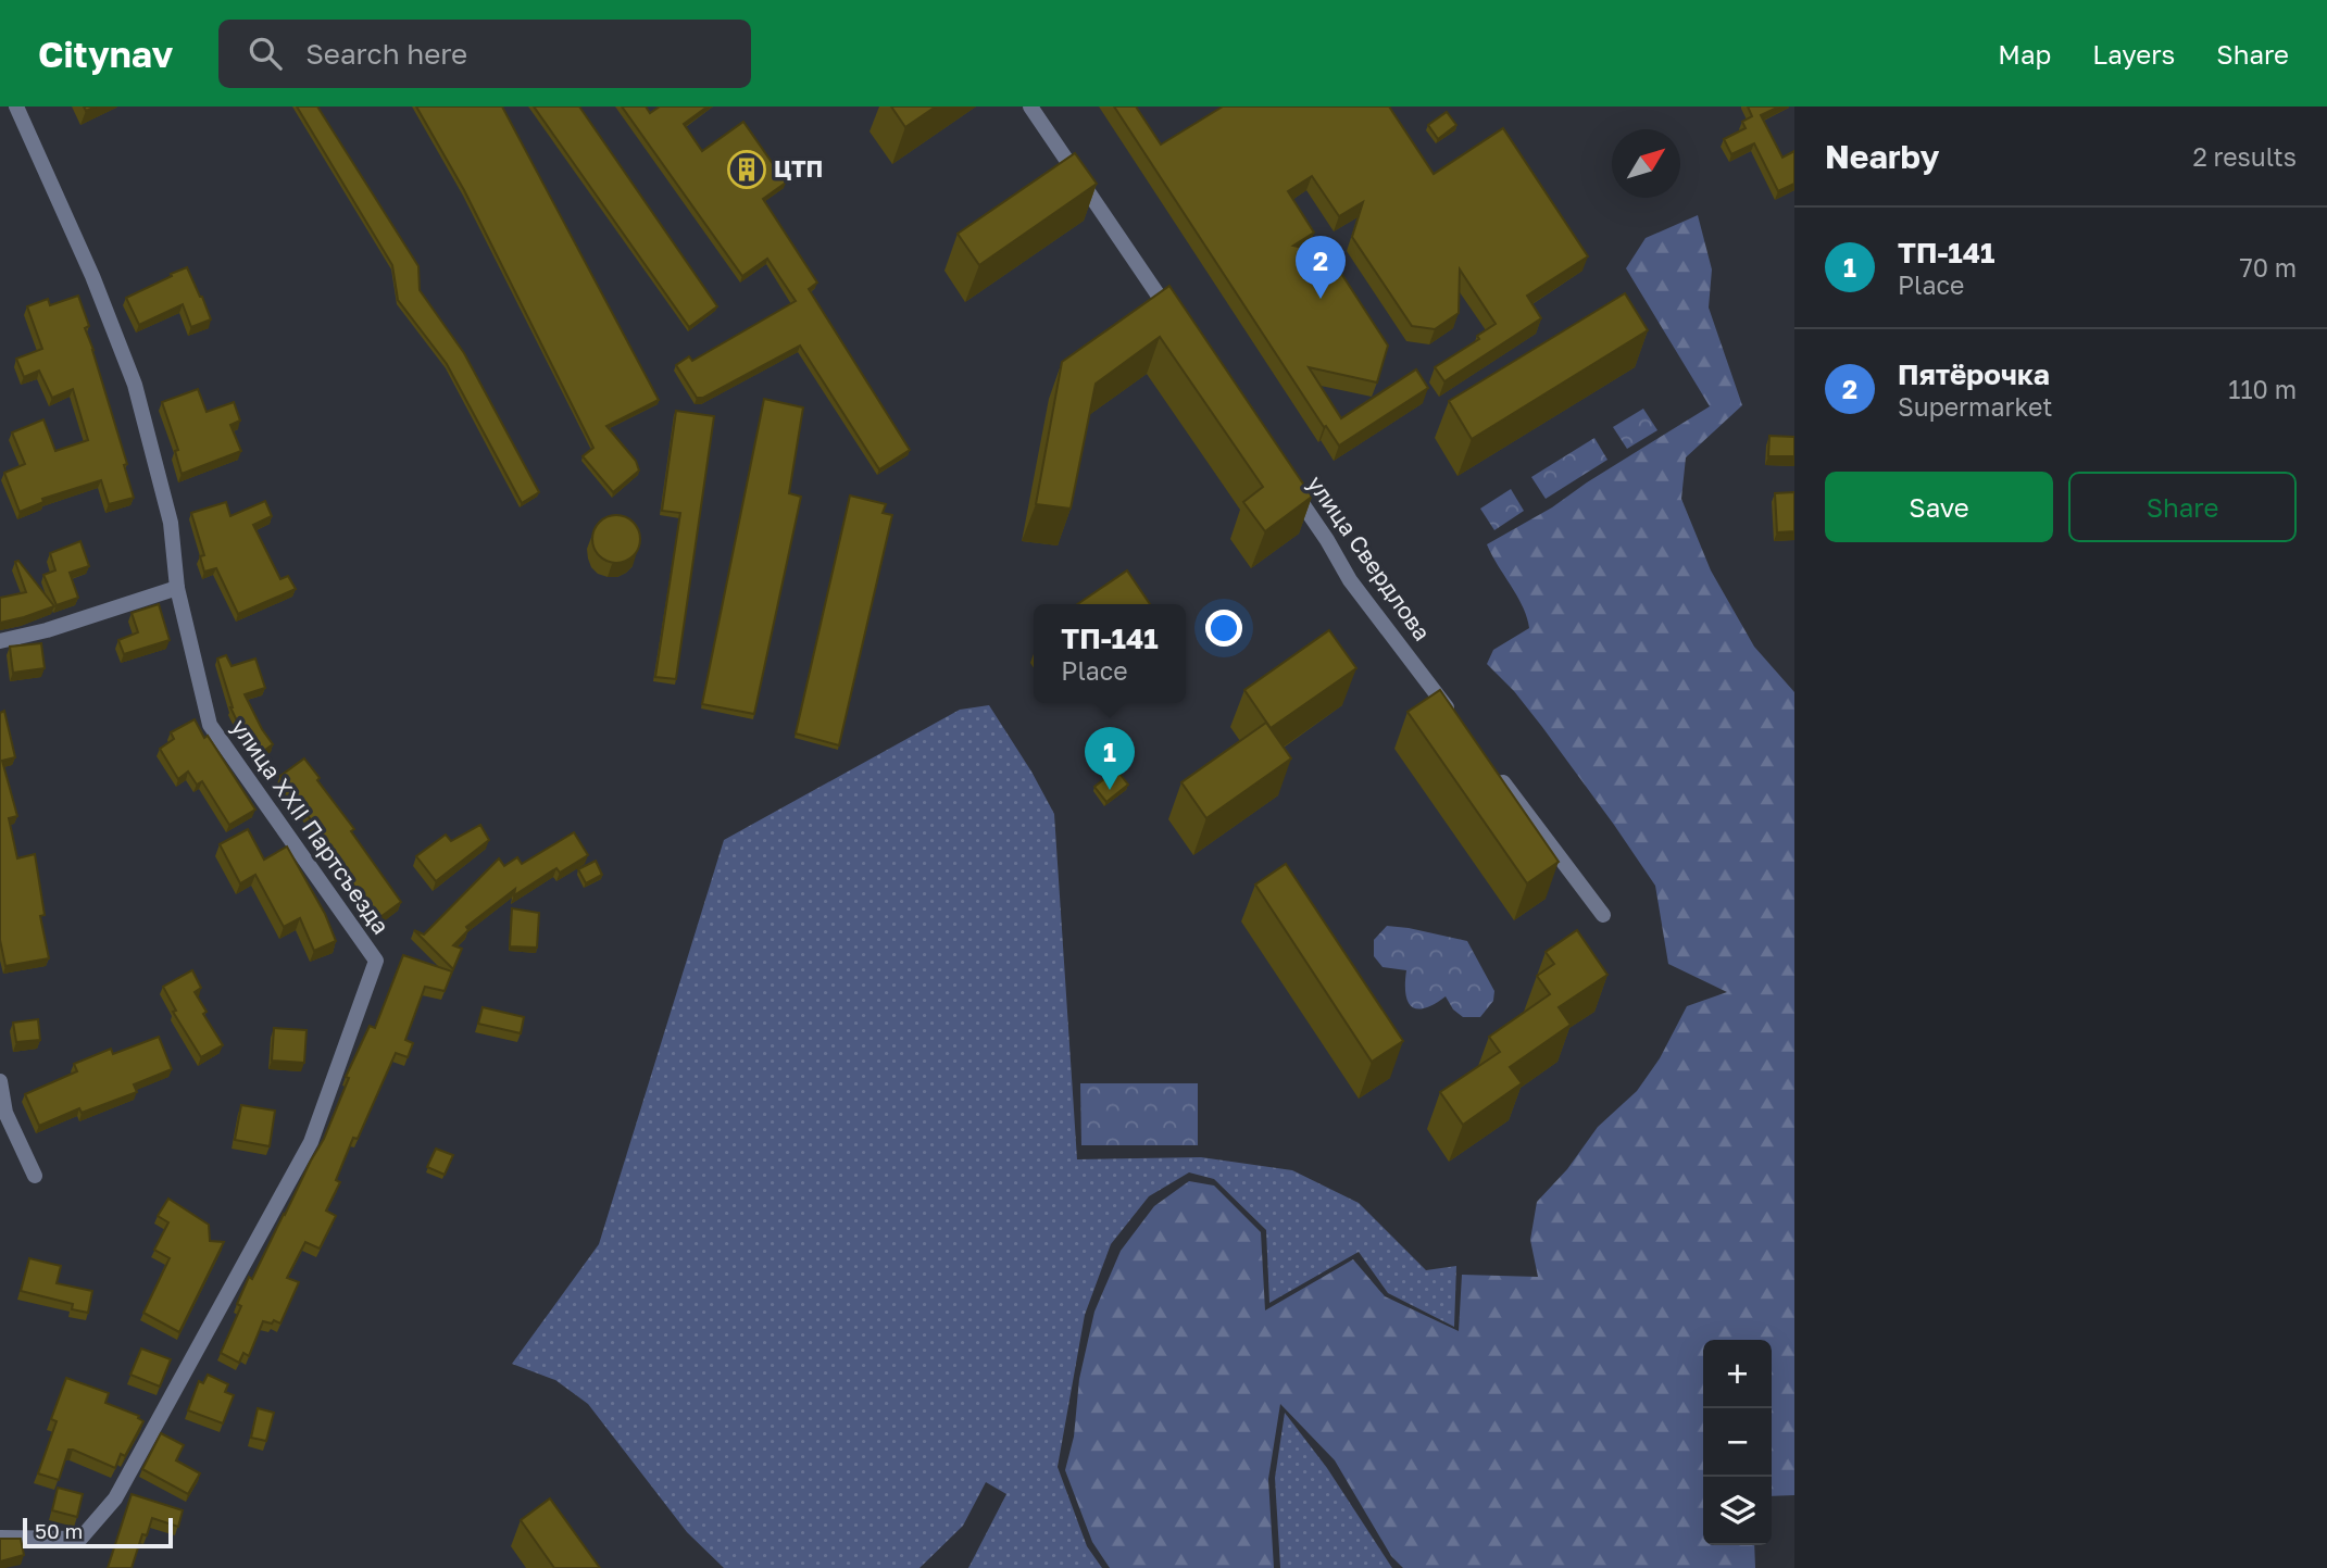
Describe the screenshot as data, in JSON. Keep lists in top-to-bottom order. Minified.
{"streets":{"street":["улица Свердлова","улица XXII Партсъезда"]},"places":{"building":["ЦТП"]},"scale_bar":"50 m","north":"top right","page":{"header":"Citynav","search":"Search here","nav":["Map","Layers","Share"],"heading":["Nearby","2 results"],"list":[{"mark":"1","name":"ТП-141","note":"Place","value":"70 m"},{"mark":"2","name":"Пятёрочка","note":"Supermarket","value":"110 m"}],"pins":["2","1"],"buttons":["Save","Share"],"popup":["ТП-141","Place"],"map_buttons":["+","−"],"scale":"50 m"}}
